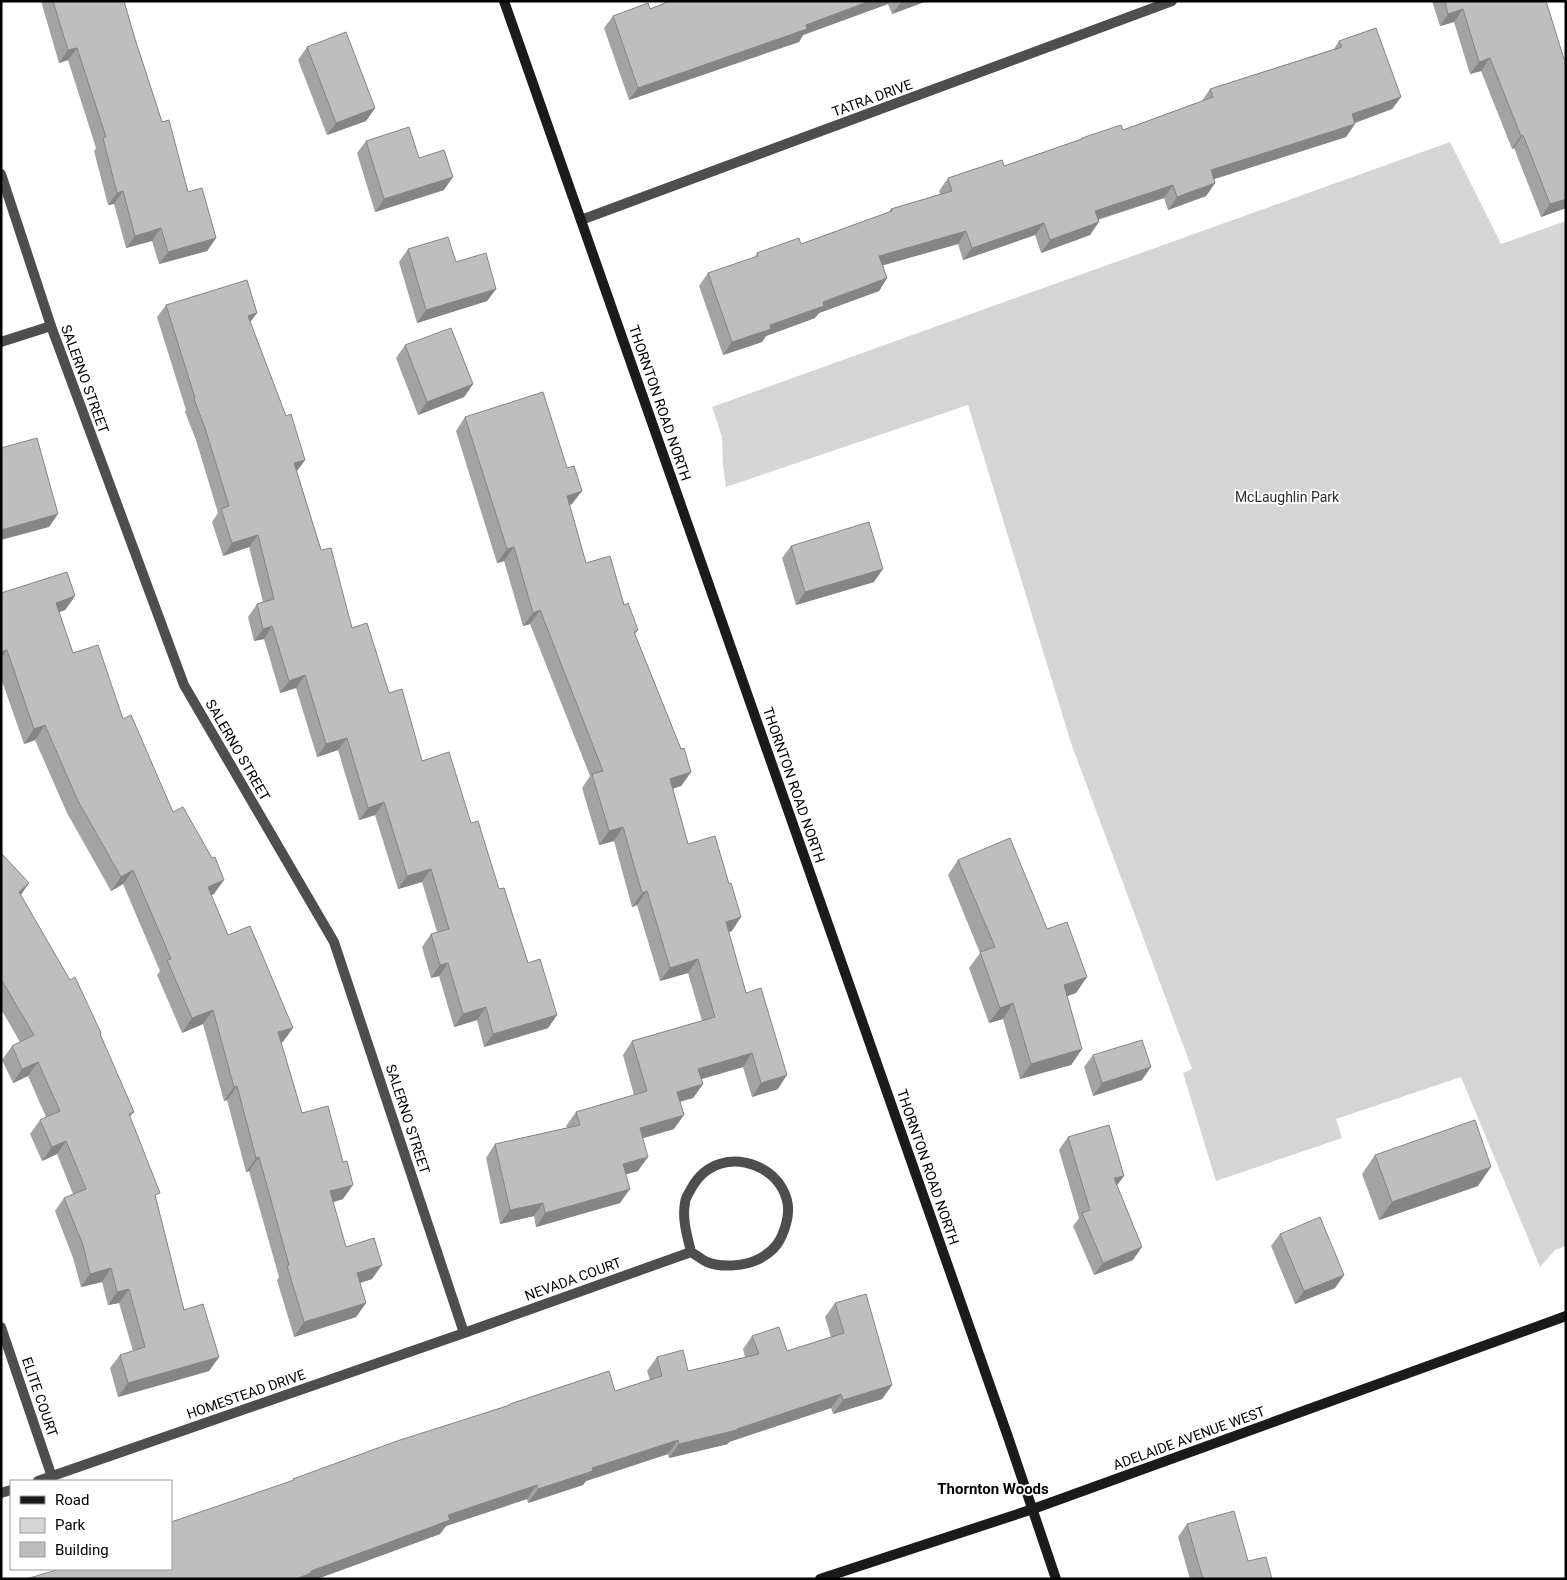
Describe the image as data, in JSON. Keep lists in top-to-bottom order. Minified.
{"streets":{"main road":["THORNTON ROAD NORTH","ADELAIDE AVENUE WEST"],"street":["TATRA DRIVE","SALERNO STREET","NEVADA COURT","HOMESTEAD DRIVE","ELITE COURT"]},"crossings":[["TATRA DRIVE","THORNTON ROAD NORTH"],["SALERNO STREET","NEVADA COURT"],["SALERNO STREET","HOMESTEAD DRIVE"],["THORNTON ROAD NORTH","ADELAIDE AVENUE WEST"],["NEVADA COURT","HOMESTEAD DRIVE"],["HOMESTEAD DRIVE","ELITE COURT"]],"districts":["Thornton Woods"],"parks":["McLaughlin Park"],"legend":["Road","Park","Building"]}
